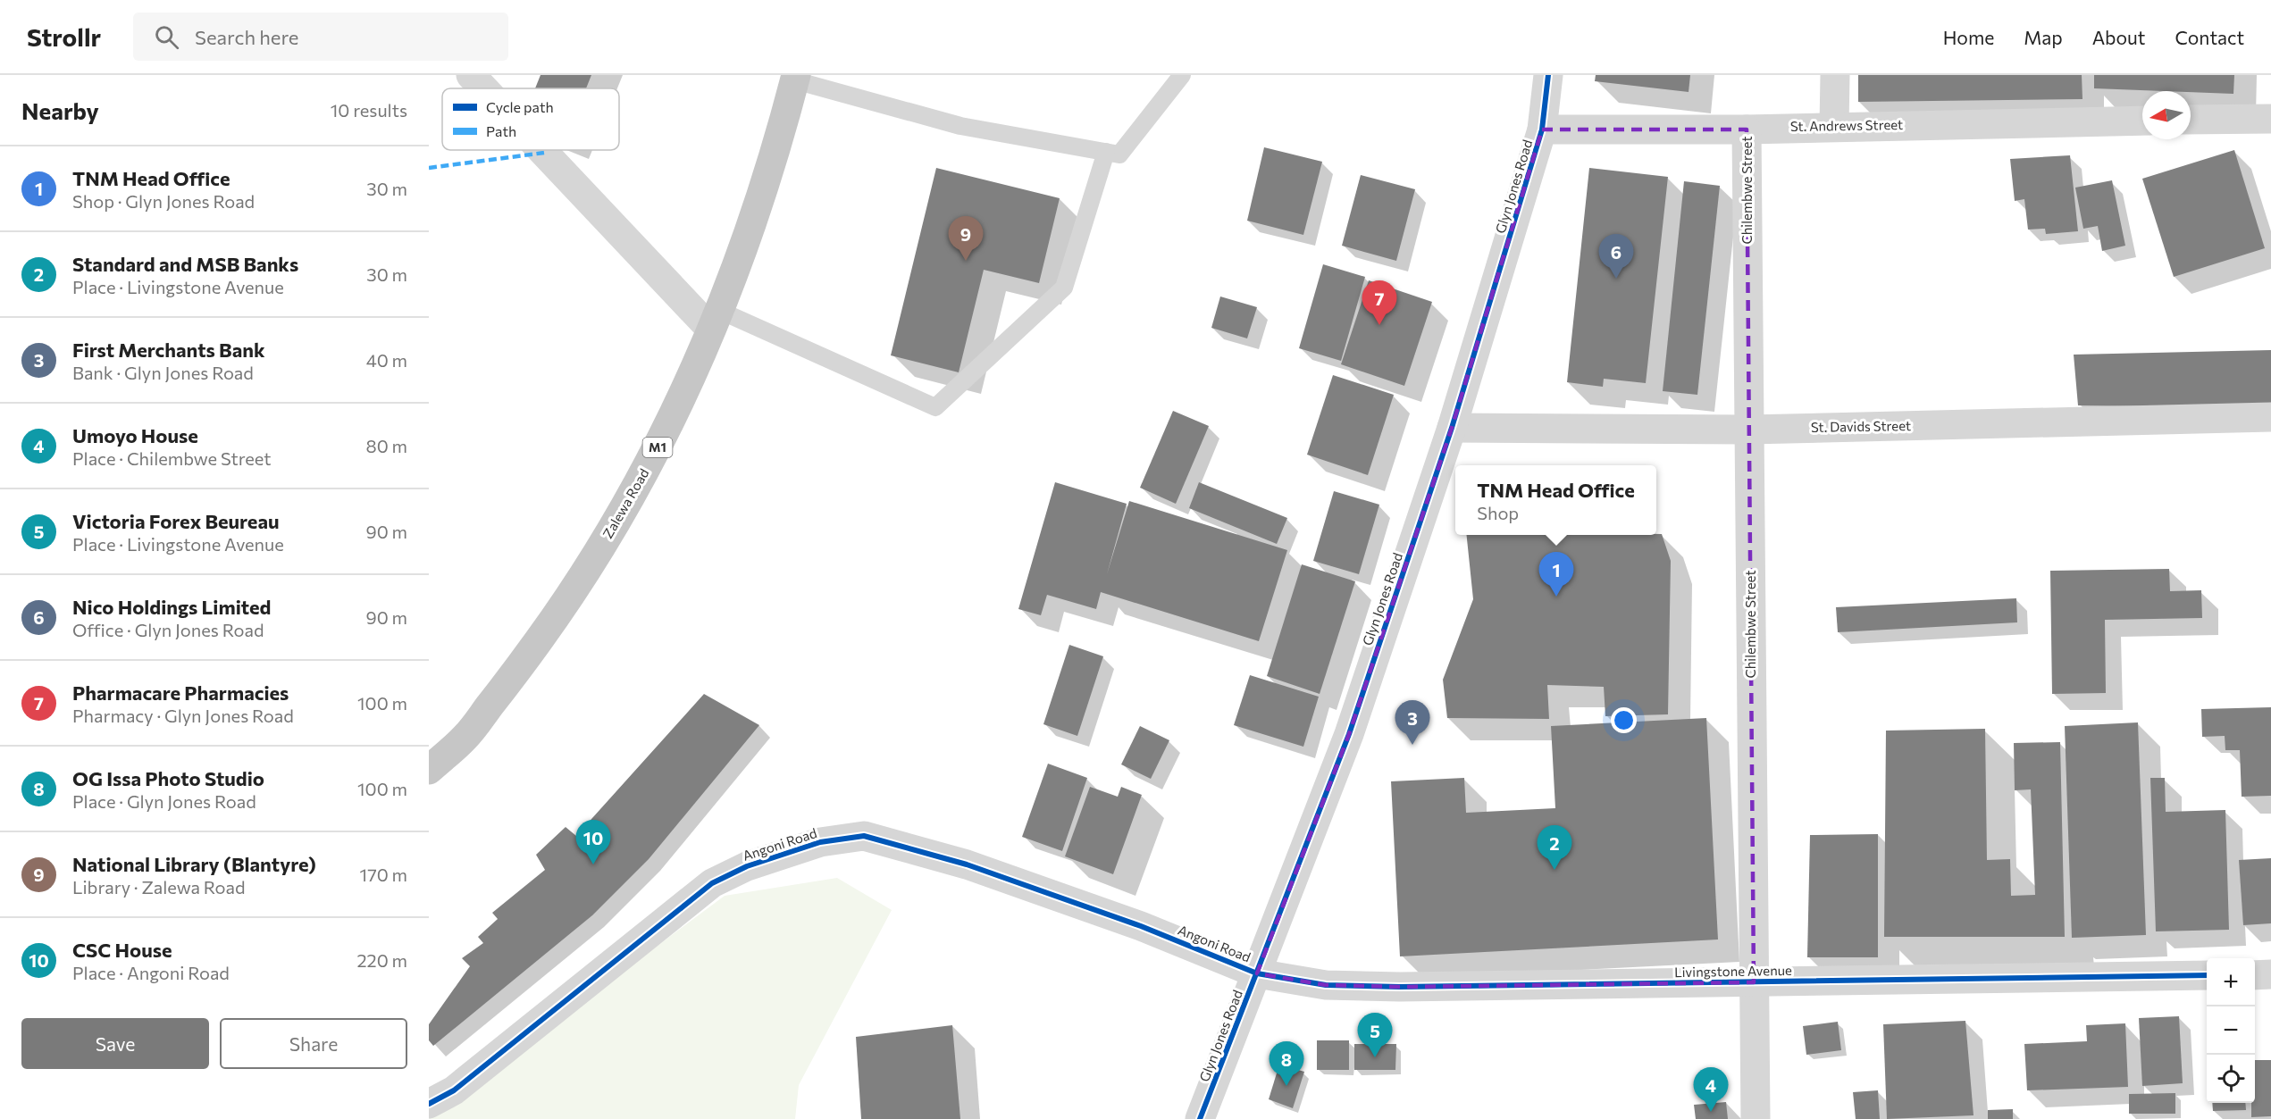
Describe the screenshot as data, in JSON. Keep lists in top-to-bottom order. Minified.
{"streets":{"highway":["M1","Zalewa Road"],"street":["St. Andrews Street","Glyn Jones Road","Chilembwe Street","St. Davids Street","Angoni Road","Livingstone Avenue"]},"crossings":[["St. Andrews Street","Glyn Jones Road"],["St. Andrews Street","Chilembwe Street"],["Glyn Jones Road","St. Davids Street"],["Glyn Jones Road","Angoni Road"],["Glyn Jones Road","Livingstone Avenue"],["Chilembwe Street","St. Davids Street"],["Chilembwe Street","Livingstone Avenue"],["Angoni Road","Livingstone Avenue"]],"legend":["Cycle path","Path"],"north":"left","page":{"header":"Strollr","search":"Search here","nav":["Home","Map","About","Contact"],"heading":["Nearby","10 results"],"list":[{"mark":"1","name":"TNM Head Office","note":"Shop · Glyn Jones Road","value":"30 m"},{"mark":"2","name":"Standard and MSB Banks","note":"Place · Livingstone Avenue","value":"30 m"},{"mark":"3","name":"First Merchants Bank","note":"Bank · Glyn Jones Road","value":"40 m"},{"mark":"4","name":"Umoyo House","note":"Place · Chilembwe Street","value":"80 m"},{"mark":"5","name":"Victoria Forex Beureau","note":"Place · Livingstone Avenue","value":"90 m"},{"mark":"6","name":"Nico Holdings Limited","note":"Office · Glyn Jones Road","value":"90 m"},{"mark":"7","name":"Pharmacare Pharmacies","note":"Pharmacy · Glyn Jones Road","value":"100 m"},{"mark":"8","name":"OG Issa Photo Studio","note":"Place · Glyn Jones Road","value":"100 m"},{"mark":"9","name":"National Library (Blantyre)","note":"Library · Zalewa Road","value":"170 m"},{"mark":"10","name":"CSC House","note":"Place · Angoni Road","value":"220 m"}],"pins":["9","6","7","1","3","10","2","5","8","4"],"popup":["TNM Head Office","Shop"],"map_buttons":["+","−"],"buttons":["Save","Share"]}}
